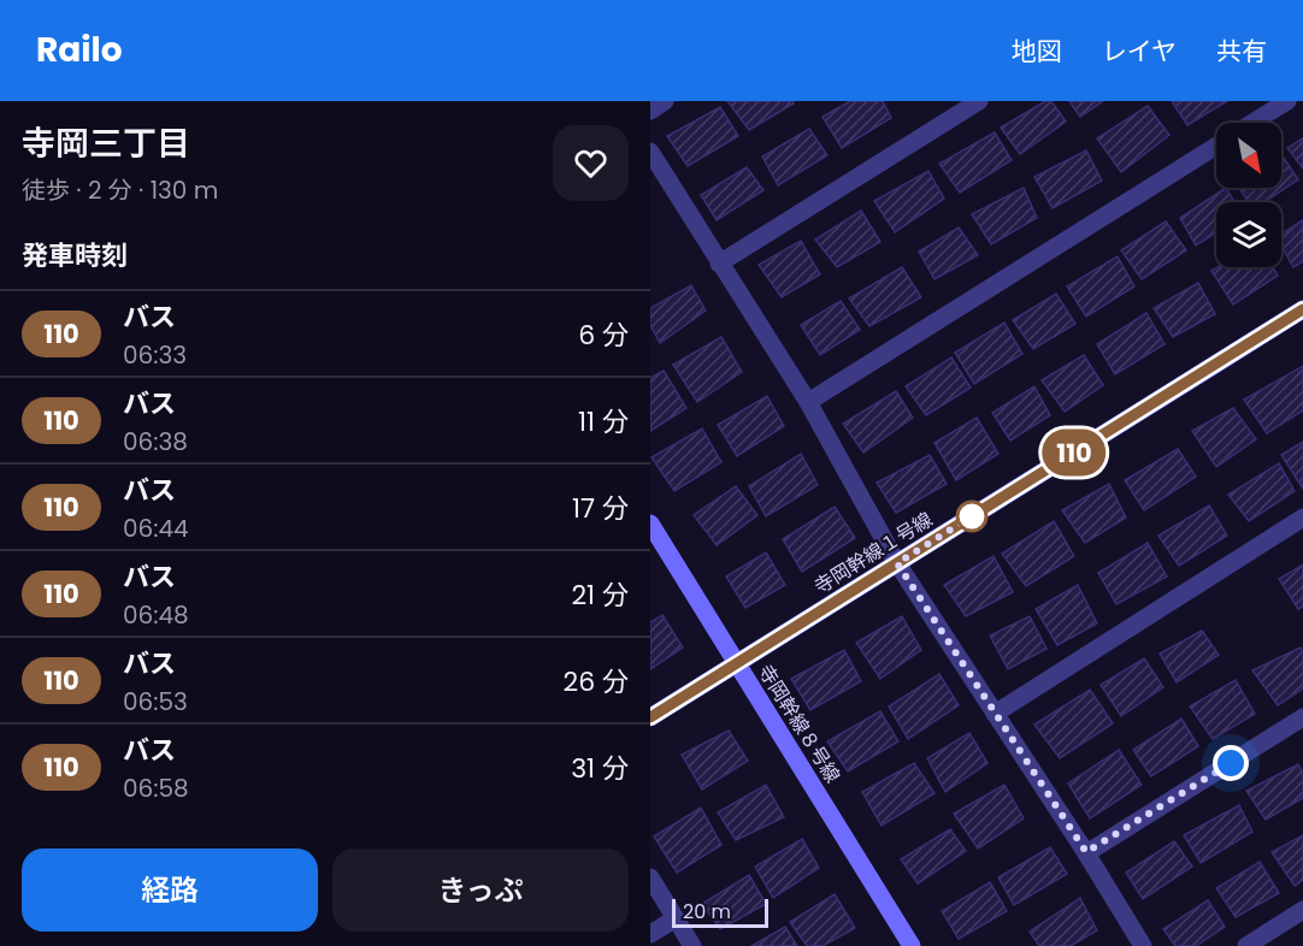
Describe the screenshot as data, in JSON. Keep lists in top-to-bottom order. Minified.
{"streets":{"street":["寺岡幹線１号線","寺岡幹線８号線"]},"crossings":[["寺岡幹線１号線","寺岡幹線８号線"]],"lines":["bus line 110"],"scale_bar":"20 m","north":"bottom right","page":{"header":"Railo","nav":["地図","レイヤ","共有"],"heading":[["寺岡三丁目","徒歩 · 2 分 · 130 m"],"発車時刻"],"on_map":"110","list":[{"mark":"110","name":"バス","note":"06:33","value":"6 分"},{"mark":"110","name":"バス","note":"06:38","value":"11 分"},{"mark":"110","name":"バス","note":"06:44","value":"17 分"},{"mark":"110","name":"バス","note":"06:48","value":"21 分"},{"mark":"110","name":"バス","note":"06:53","value":"26 分"},{"mark":"110","name":"バス","note":"06:58","value":"31 分"}],"buttons":["経路","きっぷ"],"scale":"20 m"}}
